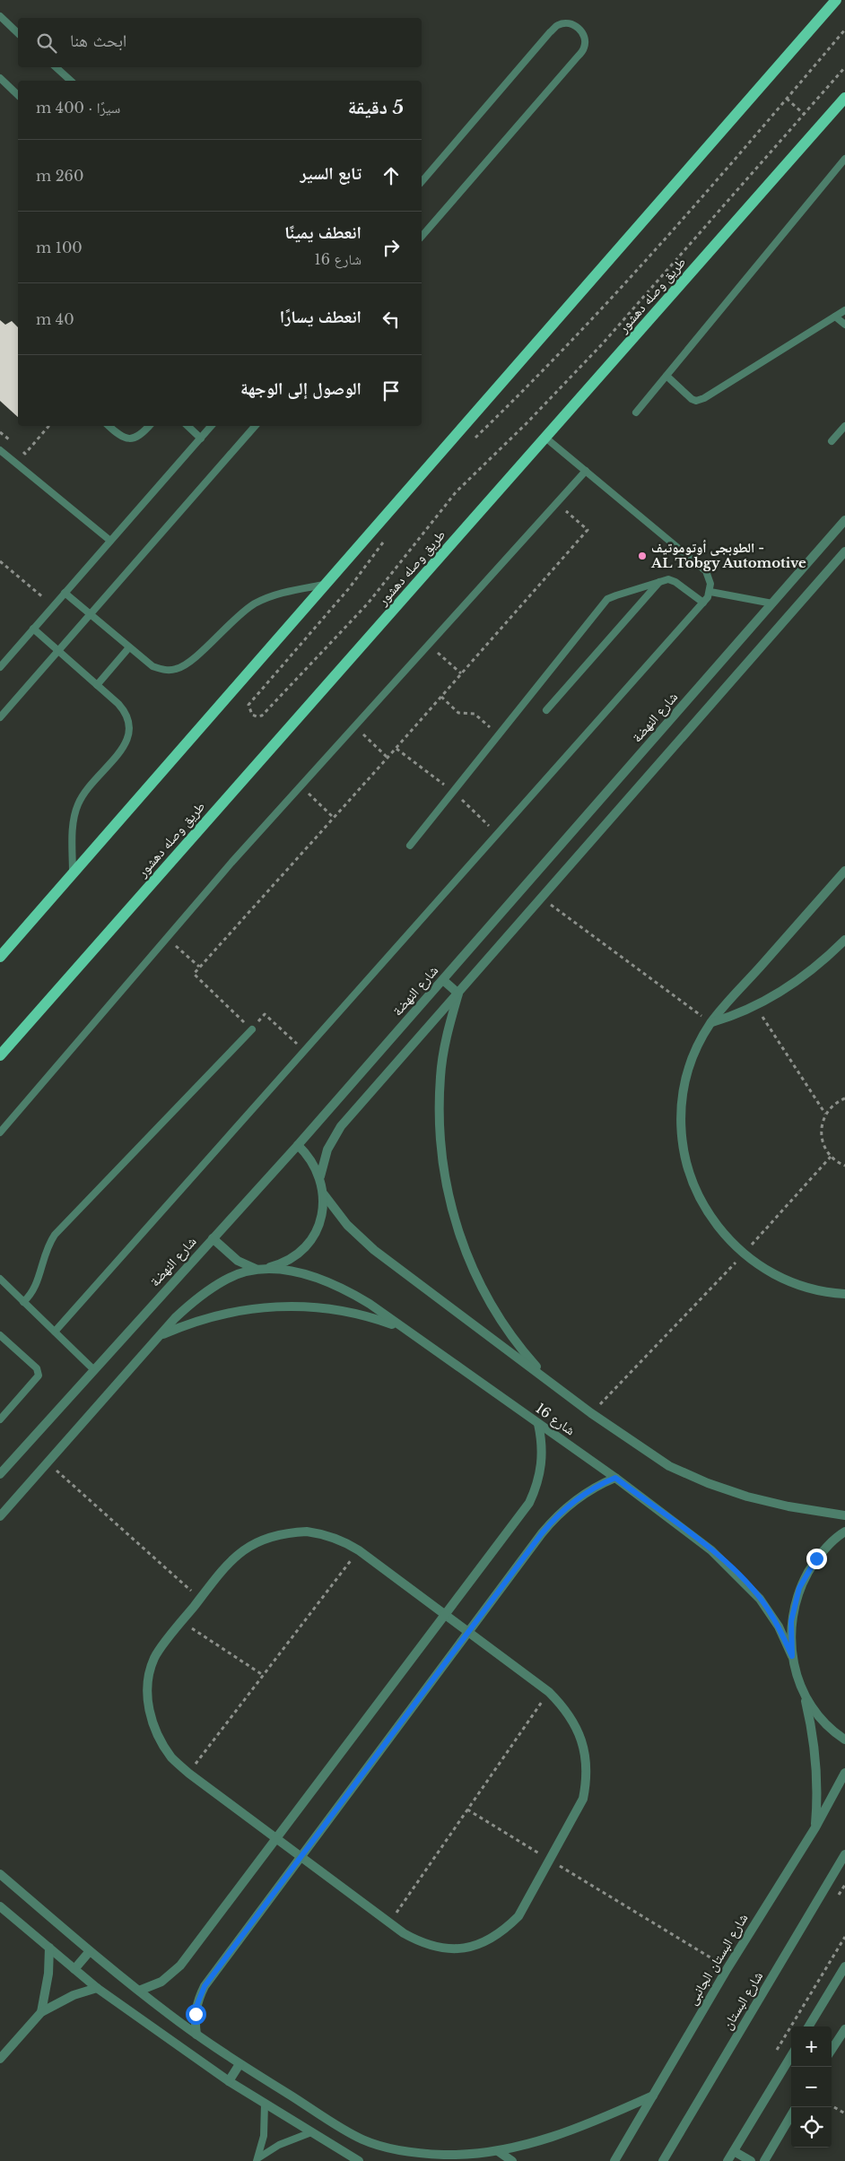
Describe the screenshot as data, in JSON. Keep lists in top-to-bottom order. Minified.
{"streets":{"main road":["طريق وصله دهشور"],"street":["شارع النهضة","شارع 16","شارع البستان الجانبى","شارع البستان"]},"places":["الطوبجى أوتوموتيف - AL Tobgy Automotive"],"page":{"search":"ابحث هنا","heading":["5 دقيقة","سيرًا · 400 m"],"list":[["تابع السير","260 m"],["انعطف يمينًا","شارع 16","100 m"],["انعطف يسارًا","40 m"],"الوصول إلى الوجهة"],"map_buttons":["+","−"]}}
